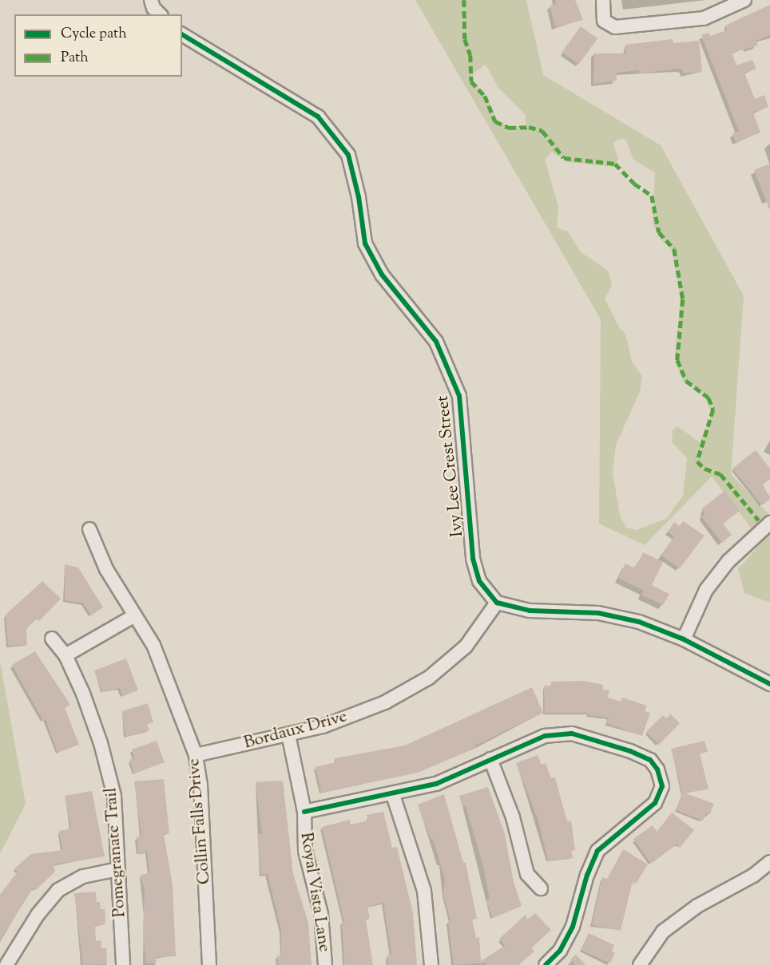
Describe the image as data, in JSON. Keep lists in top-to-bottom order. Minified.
{"streets":{"street":["Ivy Lee Crest Street","Bordaux Drive","Collin Falls Drive","Pomegranate Trail","Royal Vista Lane"]},"crossings":[["Ivy Lee Crest Street","Bordaux Drive"],["Bordaux Drive","Collin Falls Drive"],["Bordaux Drive","Royal Vista Lane"]],"legend":["Cycle path","Path"]}
